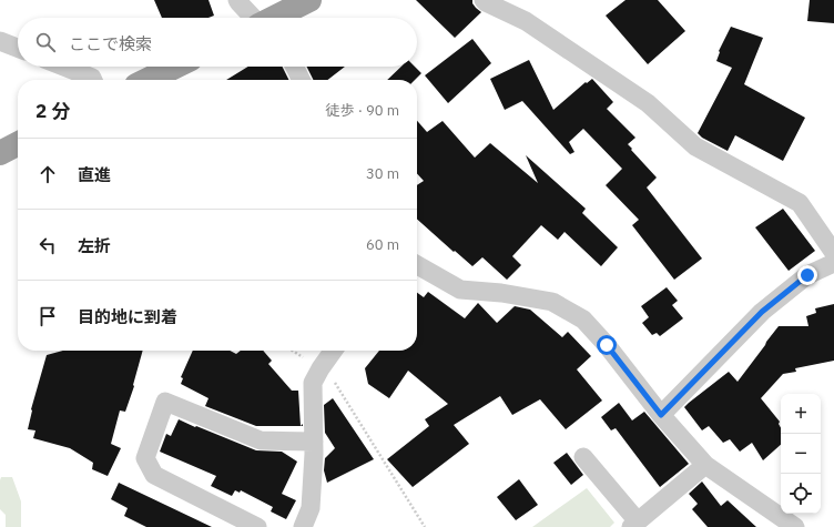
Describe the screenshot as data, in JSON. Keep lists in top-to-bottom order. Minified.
{"page":{"search":"ここで検索","heading":["2 分","徒歩 · 90 m"],"list":[["直進","30 m"],["左折","60 m"],"目的地に到着"],"map_buttons":["+","−"]}}
